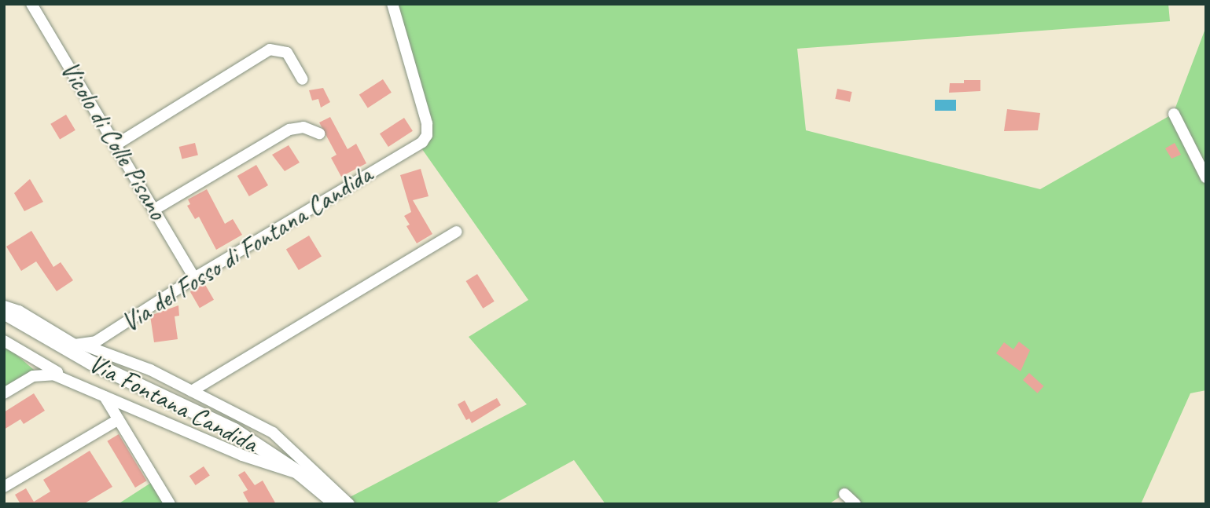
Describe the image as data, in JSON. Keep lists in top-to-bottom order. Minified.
{"streets":{"main road":["Via Fontana Candida"],"street":["Vicolo di Colle Pisano","Via del Fosso di Fontana Candida"]},"crossings":[["Vicolo di Colle Pisano","Via del Fosso di Fontana Candida"]]}
